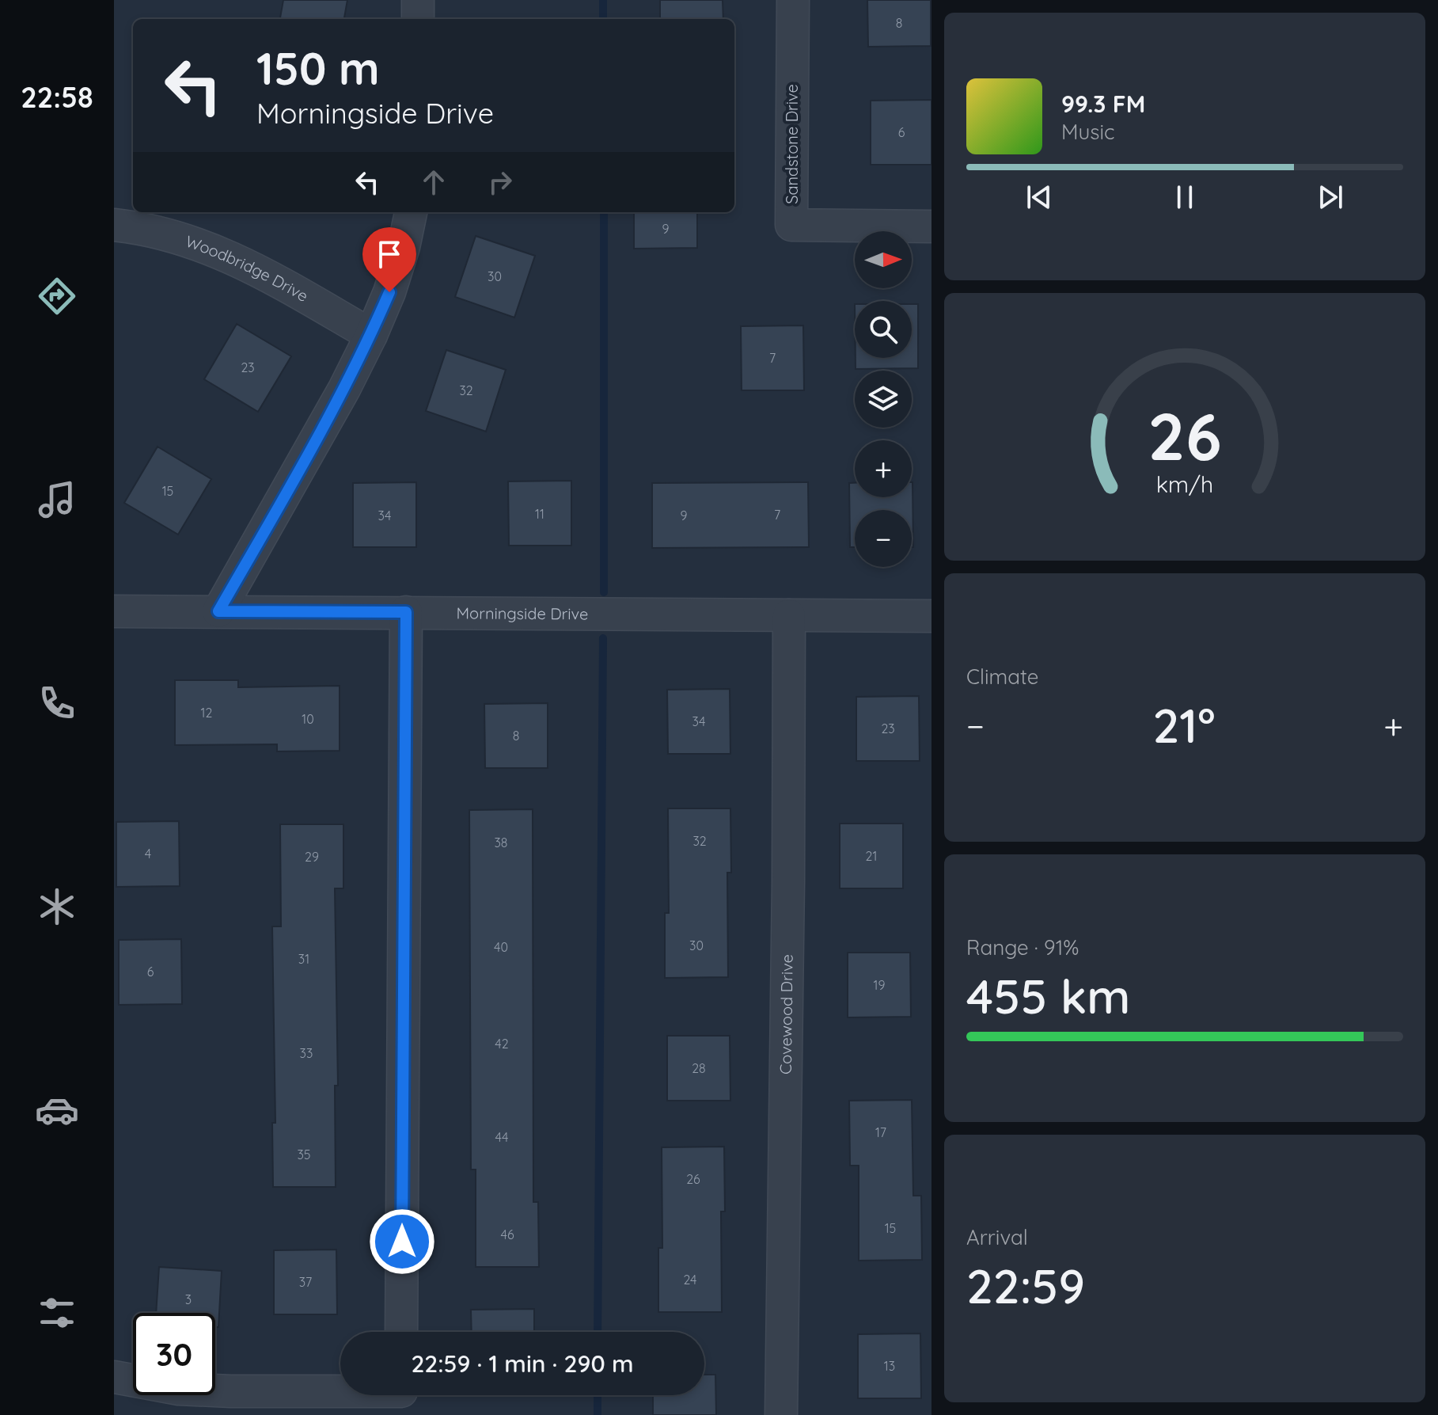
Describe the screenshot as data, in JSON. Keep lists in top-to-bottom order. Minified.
{"streets":{"street":["Sandstone Drive","Woodbridge Drive","Morningside Drive","Covewood Drive"]},"crossings":[["Morningside Drive","Covewood Drive"]],"house_numbers":["8","6","9","30","7","23","32","15","11","7","34","9","12","10","34","23","8","32","38","4","21","29","30","40","31","6","19","42","33","28","17","44","35","26","15","46","24","37","3","13"],"north":"right","page":{"tabs":"22:58","turn":["150 m","Morningside Drive"],"song":["99.3 FM","Music"],"map_buttons":["+","−"],"tile":["Climate",["Range · 91%","455 km"],["Arrival","22:59"]],"heat":["−","21°","+"],"limit":"30","trip":"22:59 · 1 min · 290 m","gauge":["26","km/h"]}}
